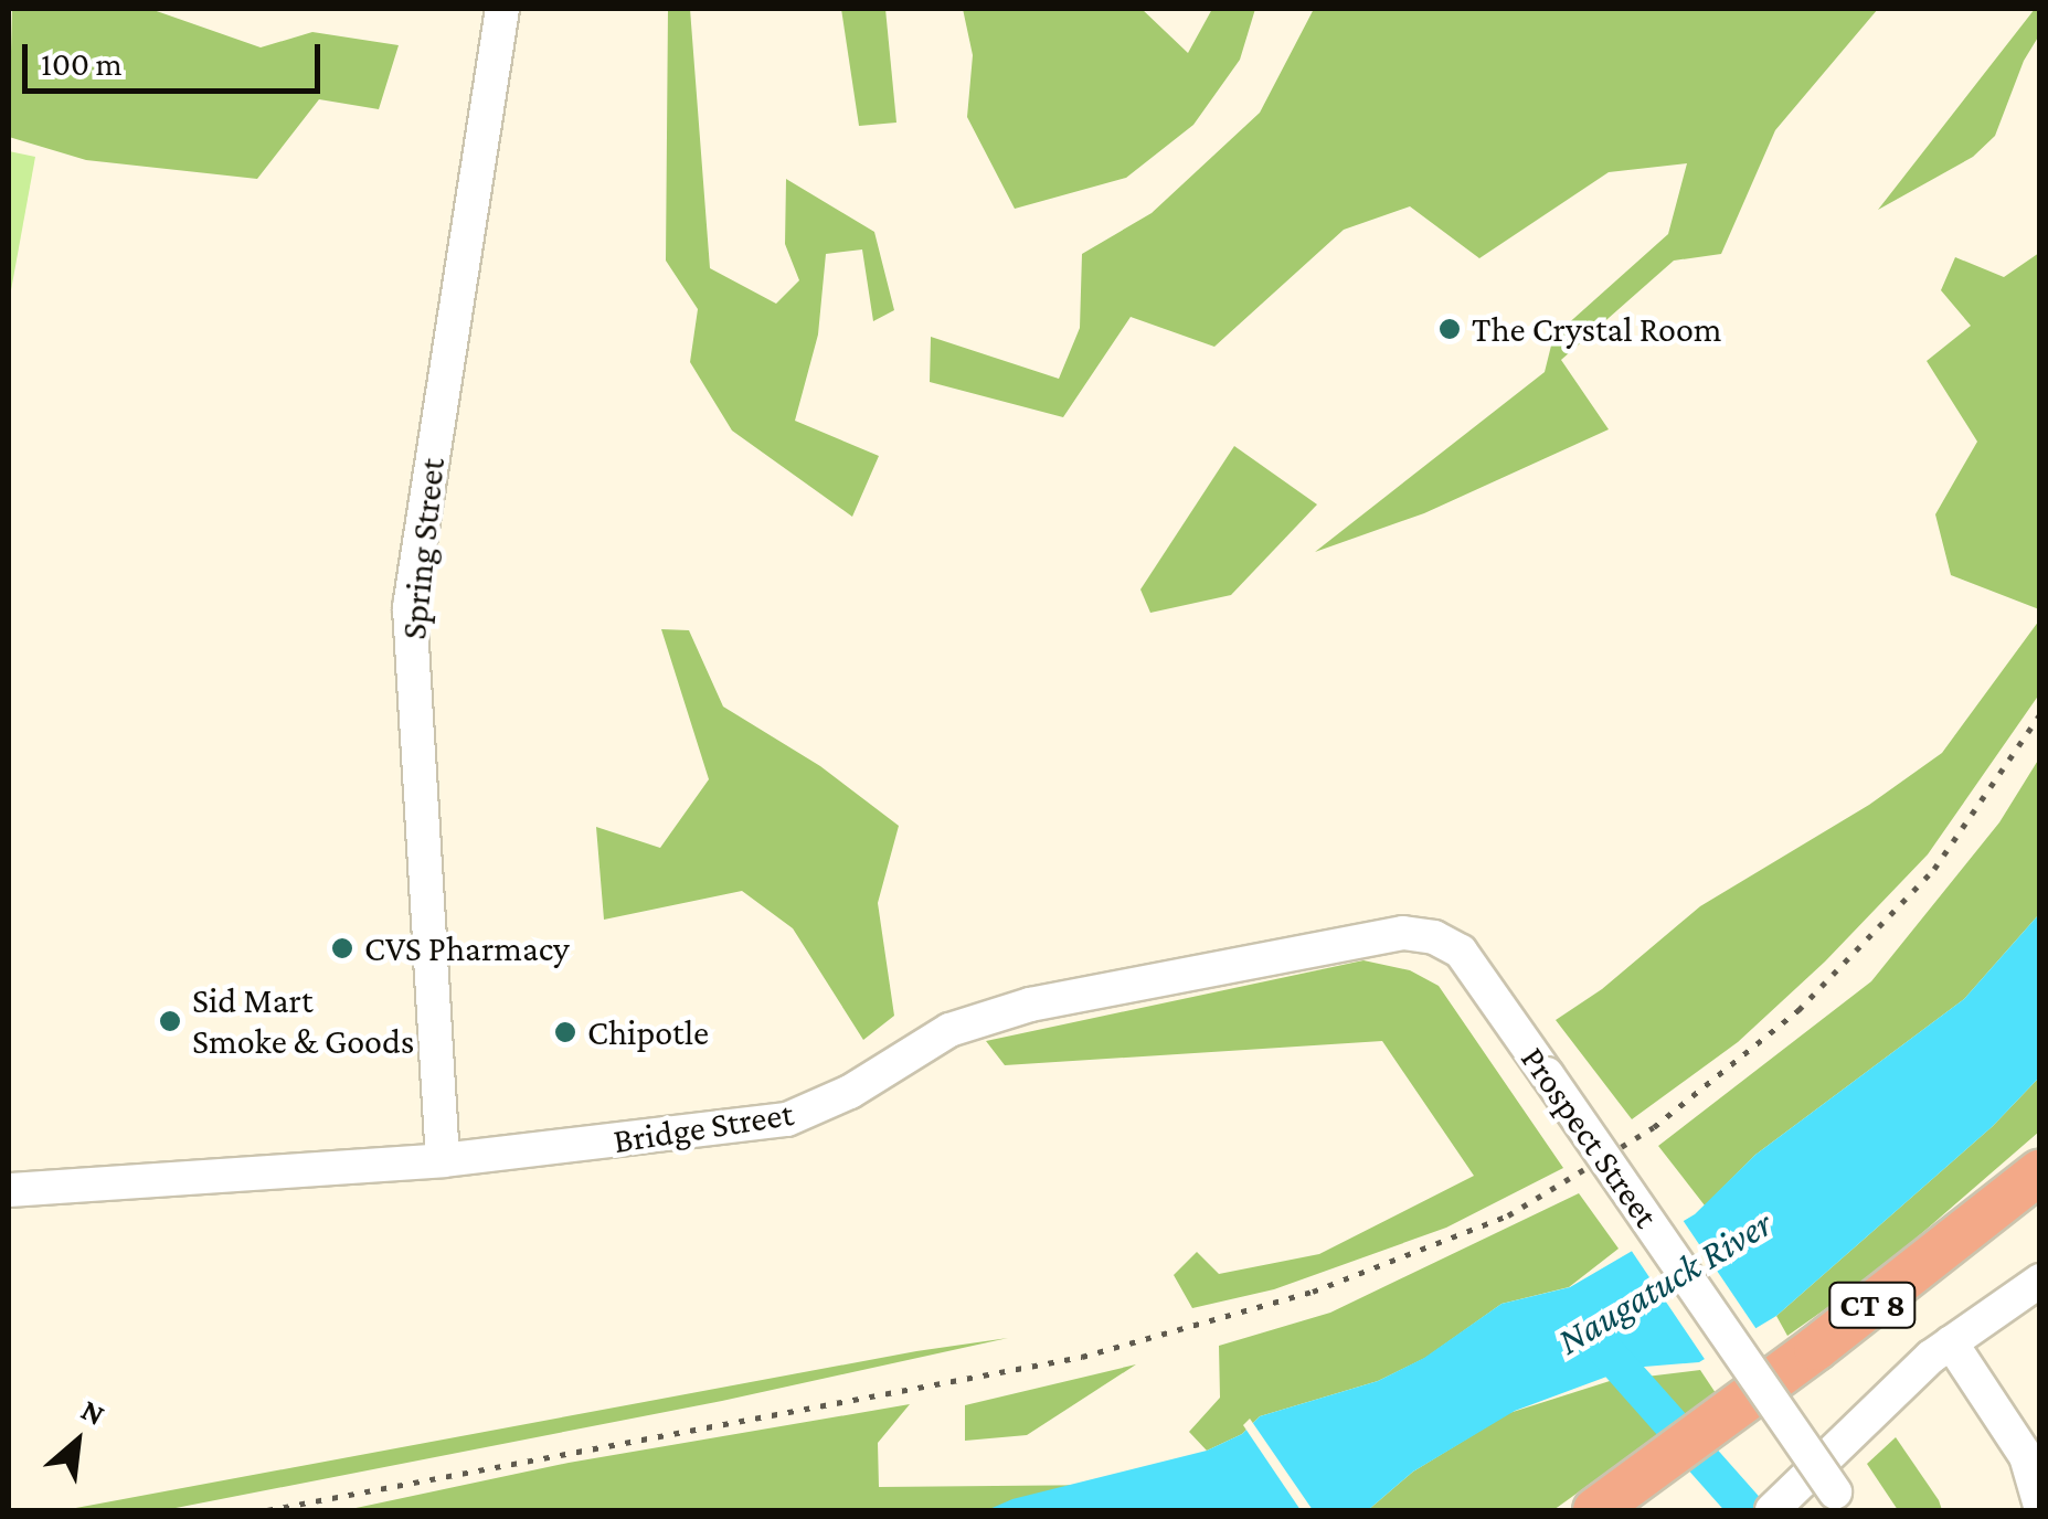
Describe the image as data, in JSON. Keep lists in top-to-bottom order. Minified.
{"streets":{"highway":["CT 8"],"main road":["Spring Street","Bridge Street","Prospect Street"]},"crossings":[["Spring Street","Bridge Street"],["Bridge Street","Prospect Street"]],"water":["Naugatuck River"],"places":["The Crystal Room","CVS Pharmacy","Sid Mart Smoke & Goods","Chipotle"],"scale_bar":"100 m","north":"top right"}
